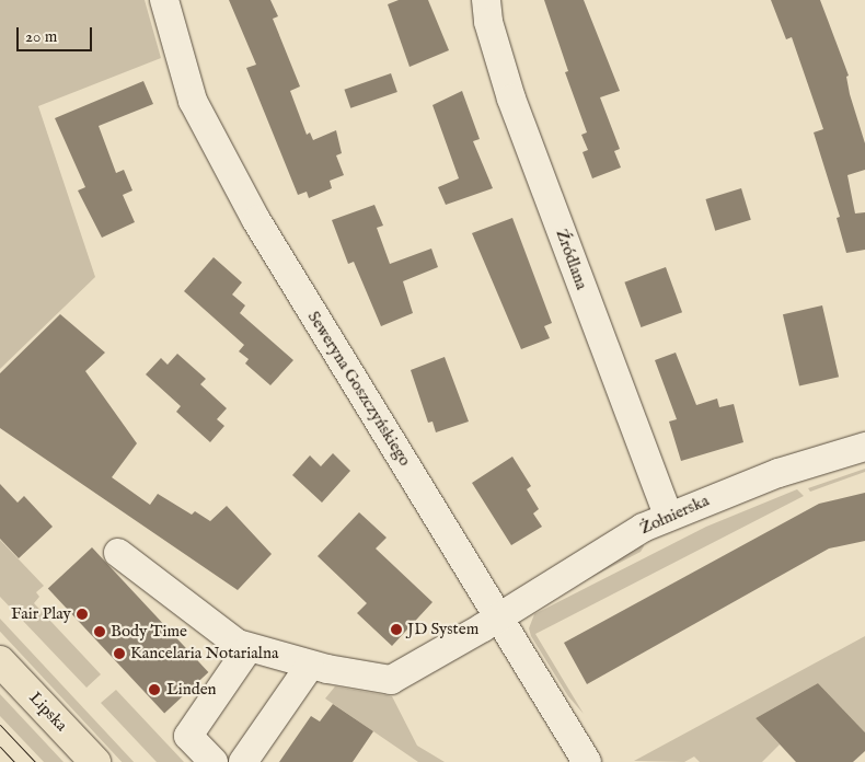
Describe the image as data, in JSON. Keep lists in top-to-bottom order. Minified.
{"streets":{"main road":["Lipska"],"street":["Źródlana","Seweryna Goszczyńskiego","Żołnierska"]},"crossings":[["Źródlana","Żołnierska"],["Seweryna Goszczyńskiego","Żołnierska"]],"places":["Fair Play","JD System","Body Time","Kancelaria Notarialna","Linden"],"scale_bar":"20 m"}
